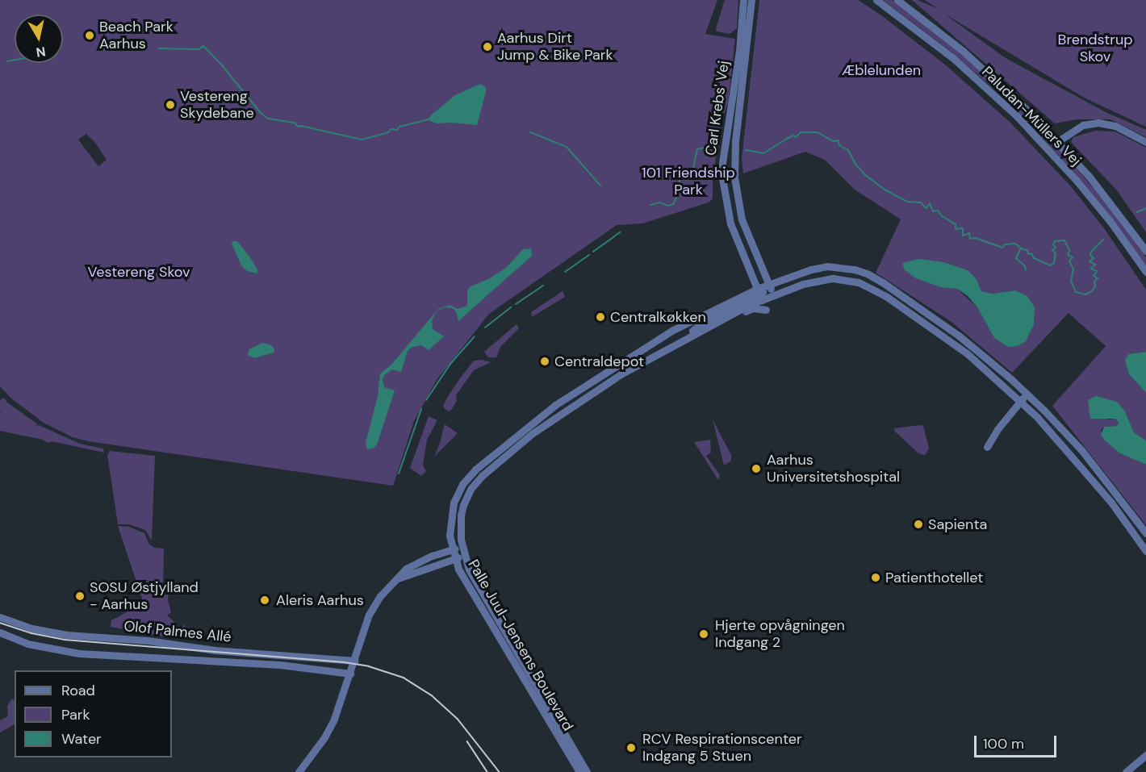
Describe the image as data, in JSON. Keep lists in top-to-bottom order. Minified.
{"streets":{"street":["Carl Krebs' Vej","Paludan-Müllers Vej","Olof Palmes Allé","Palle Juul-Jensens Boulevard"]},"crossings":[["Carl Krebs' Vej","Palle Juul-Jensens Boulevard"]],"parks":["Brendstrup Skov","Æblelunden","101 Friendship Park","Vestereng Skov"],"places":["Beach Park Aarhus","Aarhus Dirt Jump & Bike Park","Vestereng Skydebane","Centralkøkken","Centraldepot","Aarhus Universitetshospital","Sapienta","Patienthotellet","SOSU Østjylland - Aarhus","Aleris Aarhus","Hjerte opvågningen Indgang 2","RCV Respirationscenter Indgang 5 Stuen"],"legend":["Road","Park","Water"],"scale_bar":"100 m","north":"bottom"}
